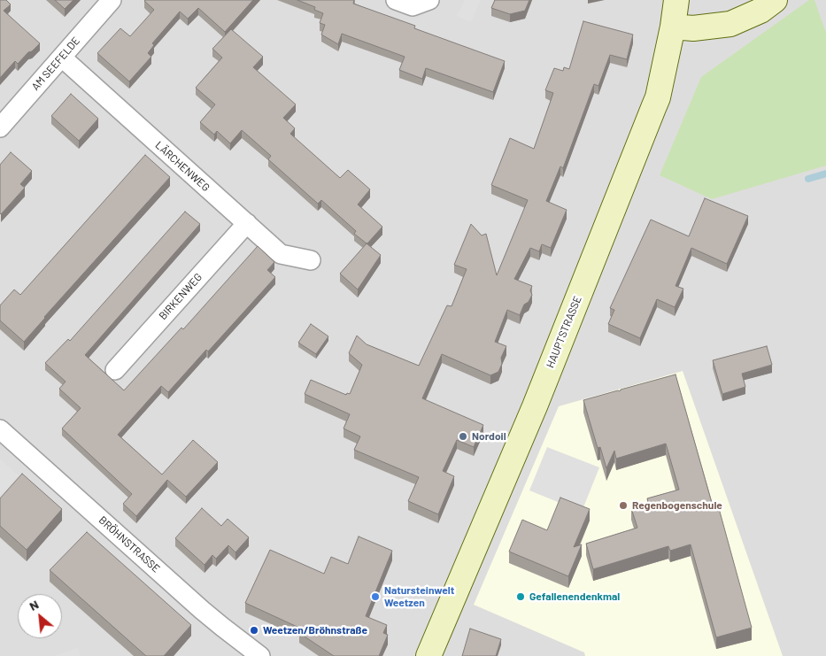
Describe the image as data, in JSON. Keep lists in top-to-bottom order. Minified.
{"streets":{"street":["AM SEEFELDE","LÄRCHENWEG","BIRKENWEG","HAUPTSTRASSE","BRÖHNSTRASSE"]},"crossings":[["AM SEEFELDE","LÄRCHENWEG"],["LÄRCHENWEG","BIRKENWEG"]],"places":["Nordoil","Regenbogenschule","Natursteinwelt Weetzen","Gefallenendenkmal","Weetzen/Bröhnstraße"],"north":"top left"}
